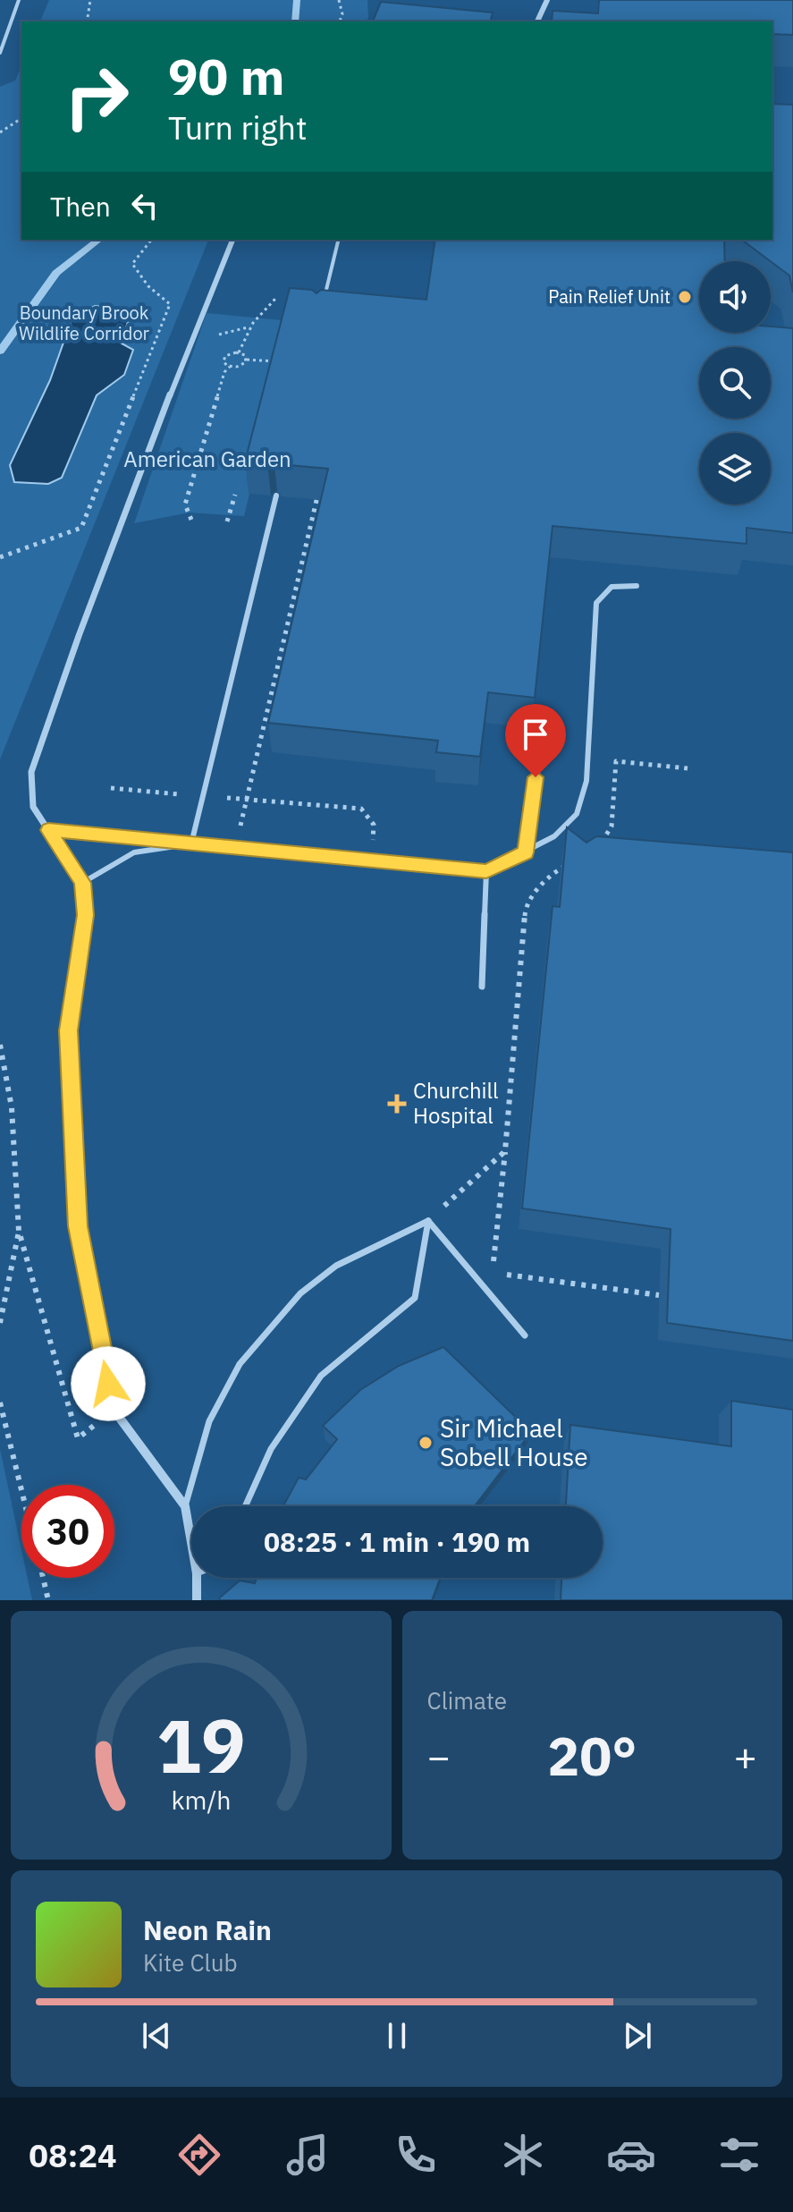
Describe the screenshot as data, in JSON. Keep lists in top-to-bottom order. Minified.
{"parks":["Boundary Brook Wildlife Corridor","American Garden"],"places":{"other":["Pain Relief Unit","Sir Michael Sobell House"],"health":["Churchill Hospital"]},"page":{"turn":["90 m","Turn right"],"then":"Then","limit":"30","trip":"08:25 · 1 min · 190 m","tile":"Climate","heat":["−","20°","+"],"song":["Neon Rain","Kite Club"],"tabs":"08:24","gauge":["19","km/h"]}}
